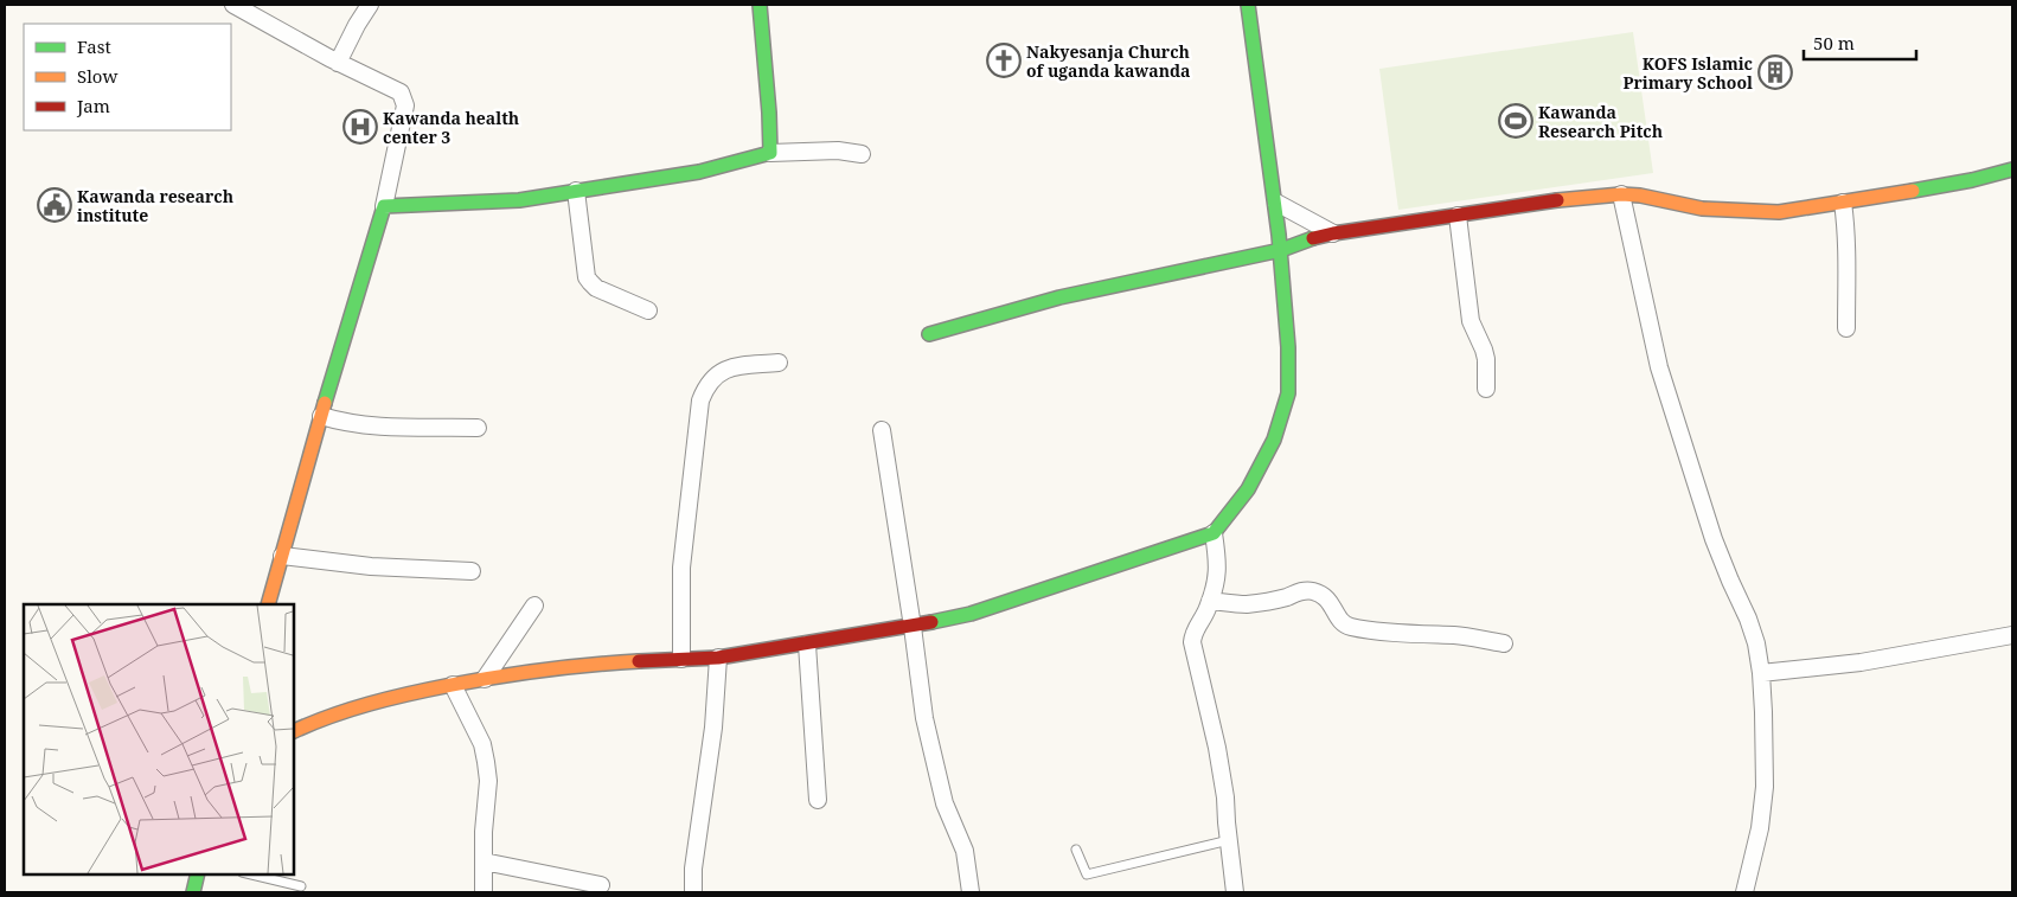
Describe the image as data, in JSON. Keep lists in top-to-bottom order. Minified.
{"places":{"church":["Nakyesanja Church of uganda kawanda"],"building":["KOFS Islamic Primary School"],"sports":["Kawanda Research Pitch"],"hospital":["Kawanda health center 3"],"public building":["Kawanda research institute"]},"legend":["Fast","Slow","Jam"],"scale_bar":"50 m"}
